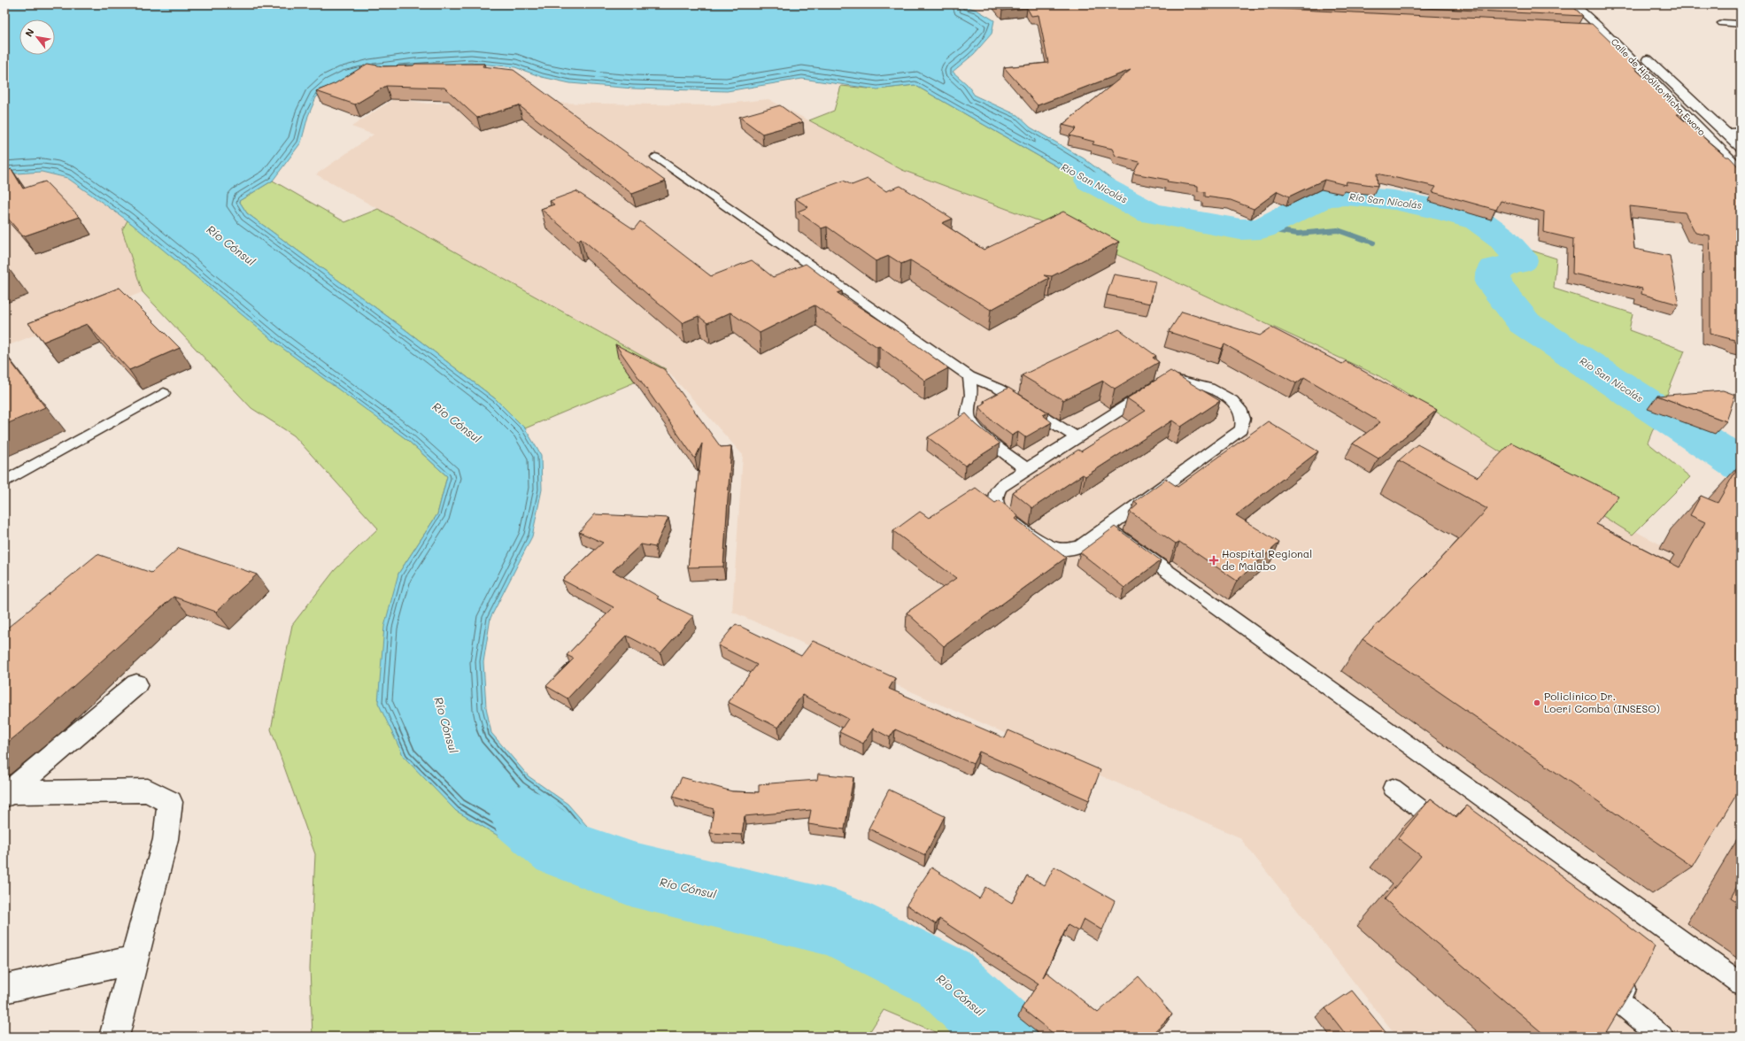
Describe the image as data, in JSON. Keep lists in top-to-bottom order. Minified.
{"streets":{"main road":["Calle de Hipólito Micha Eworo"]},"water":["Río San Nicolás","Río Cónsul"],"places":{"health":["Hospital Regional de Malabo"],"other":["Policlínico Dr. Loeri Combá (INSESO)"]},"north":"top left"}
